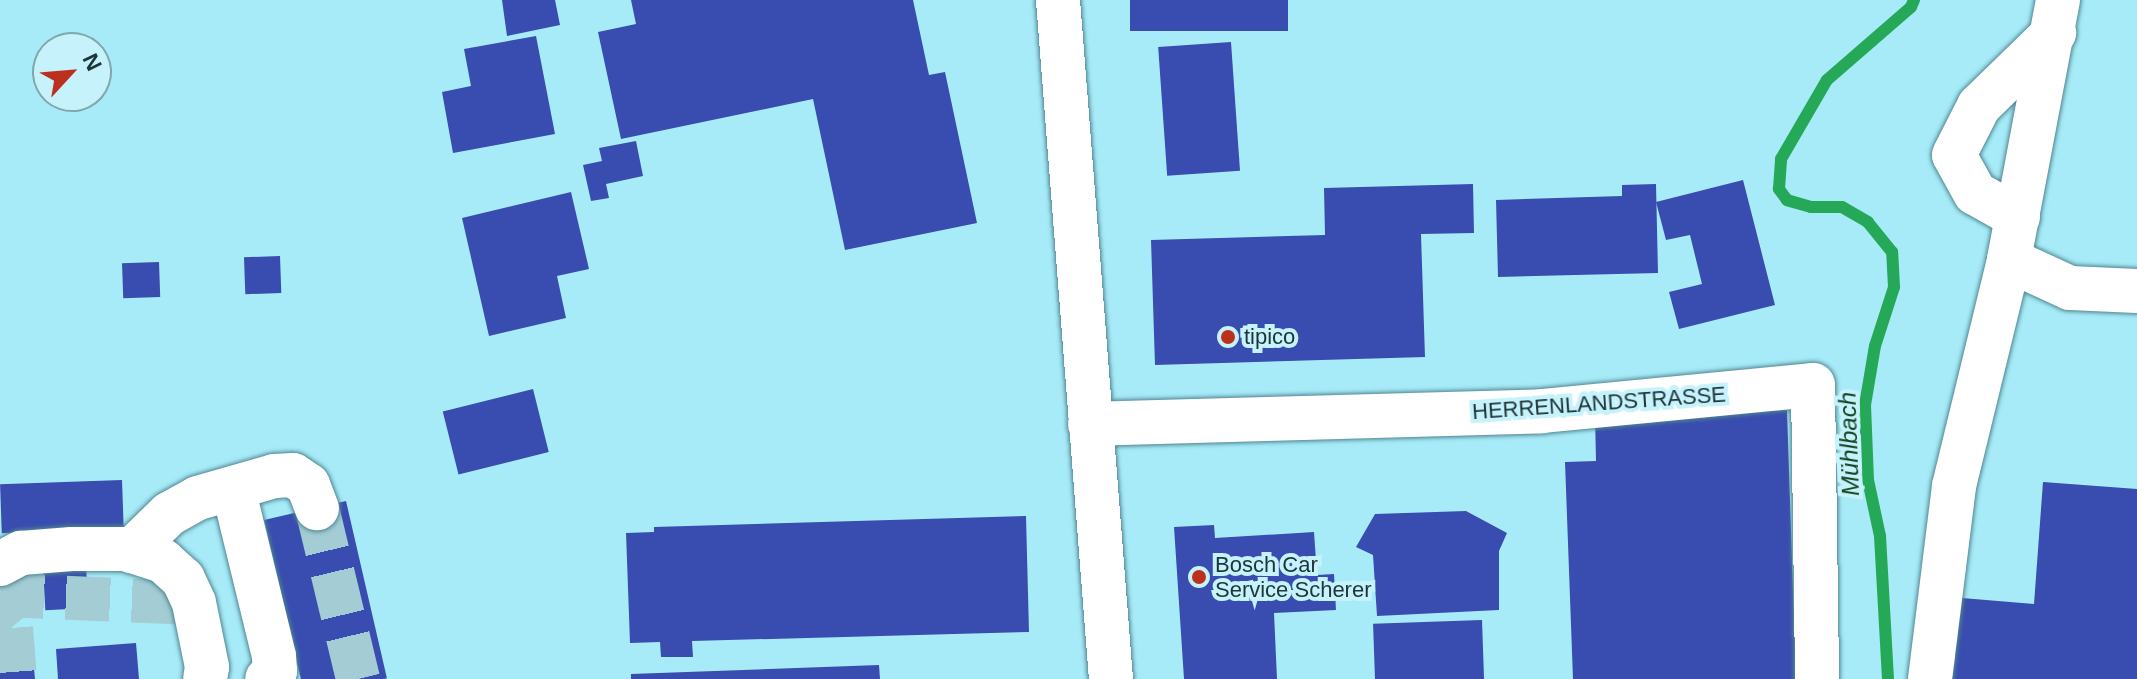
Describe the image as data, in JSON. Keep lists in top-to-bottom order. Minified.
{"streets":{"street":["HERRENLANDSTRASSE"]},"water":["Mühlbach"],"places":["tipico","Bosch Car Service Scherer"],"north":"top right"}
